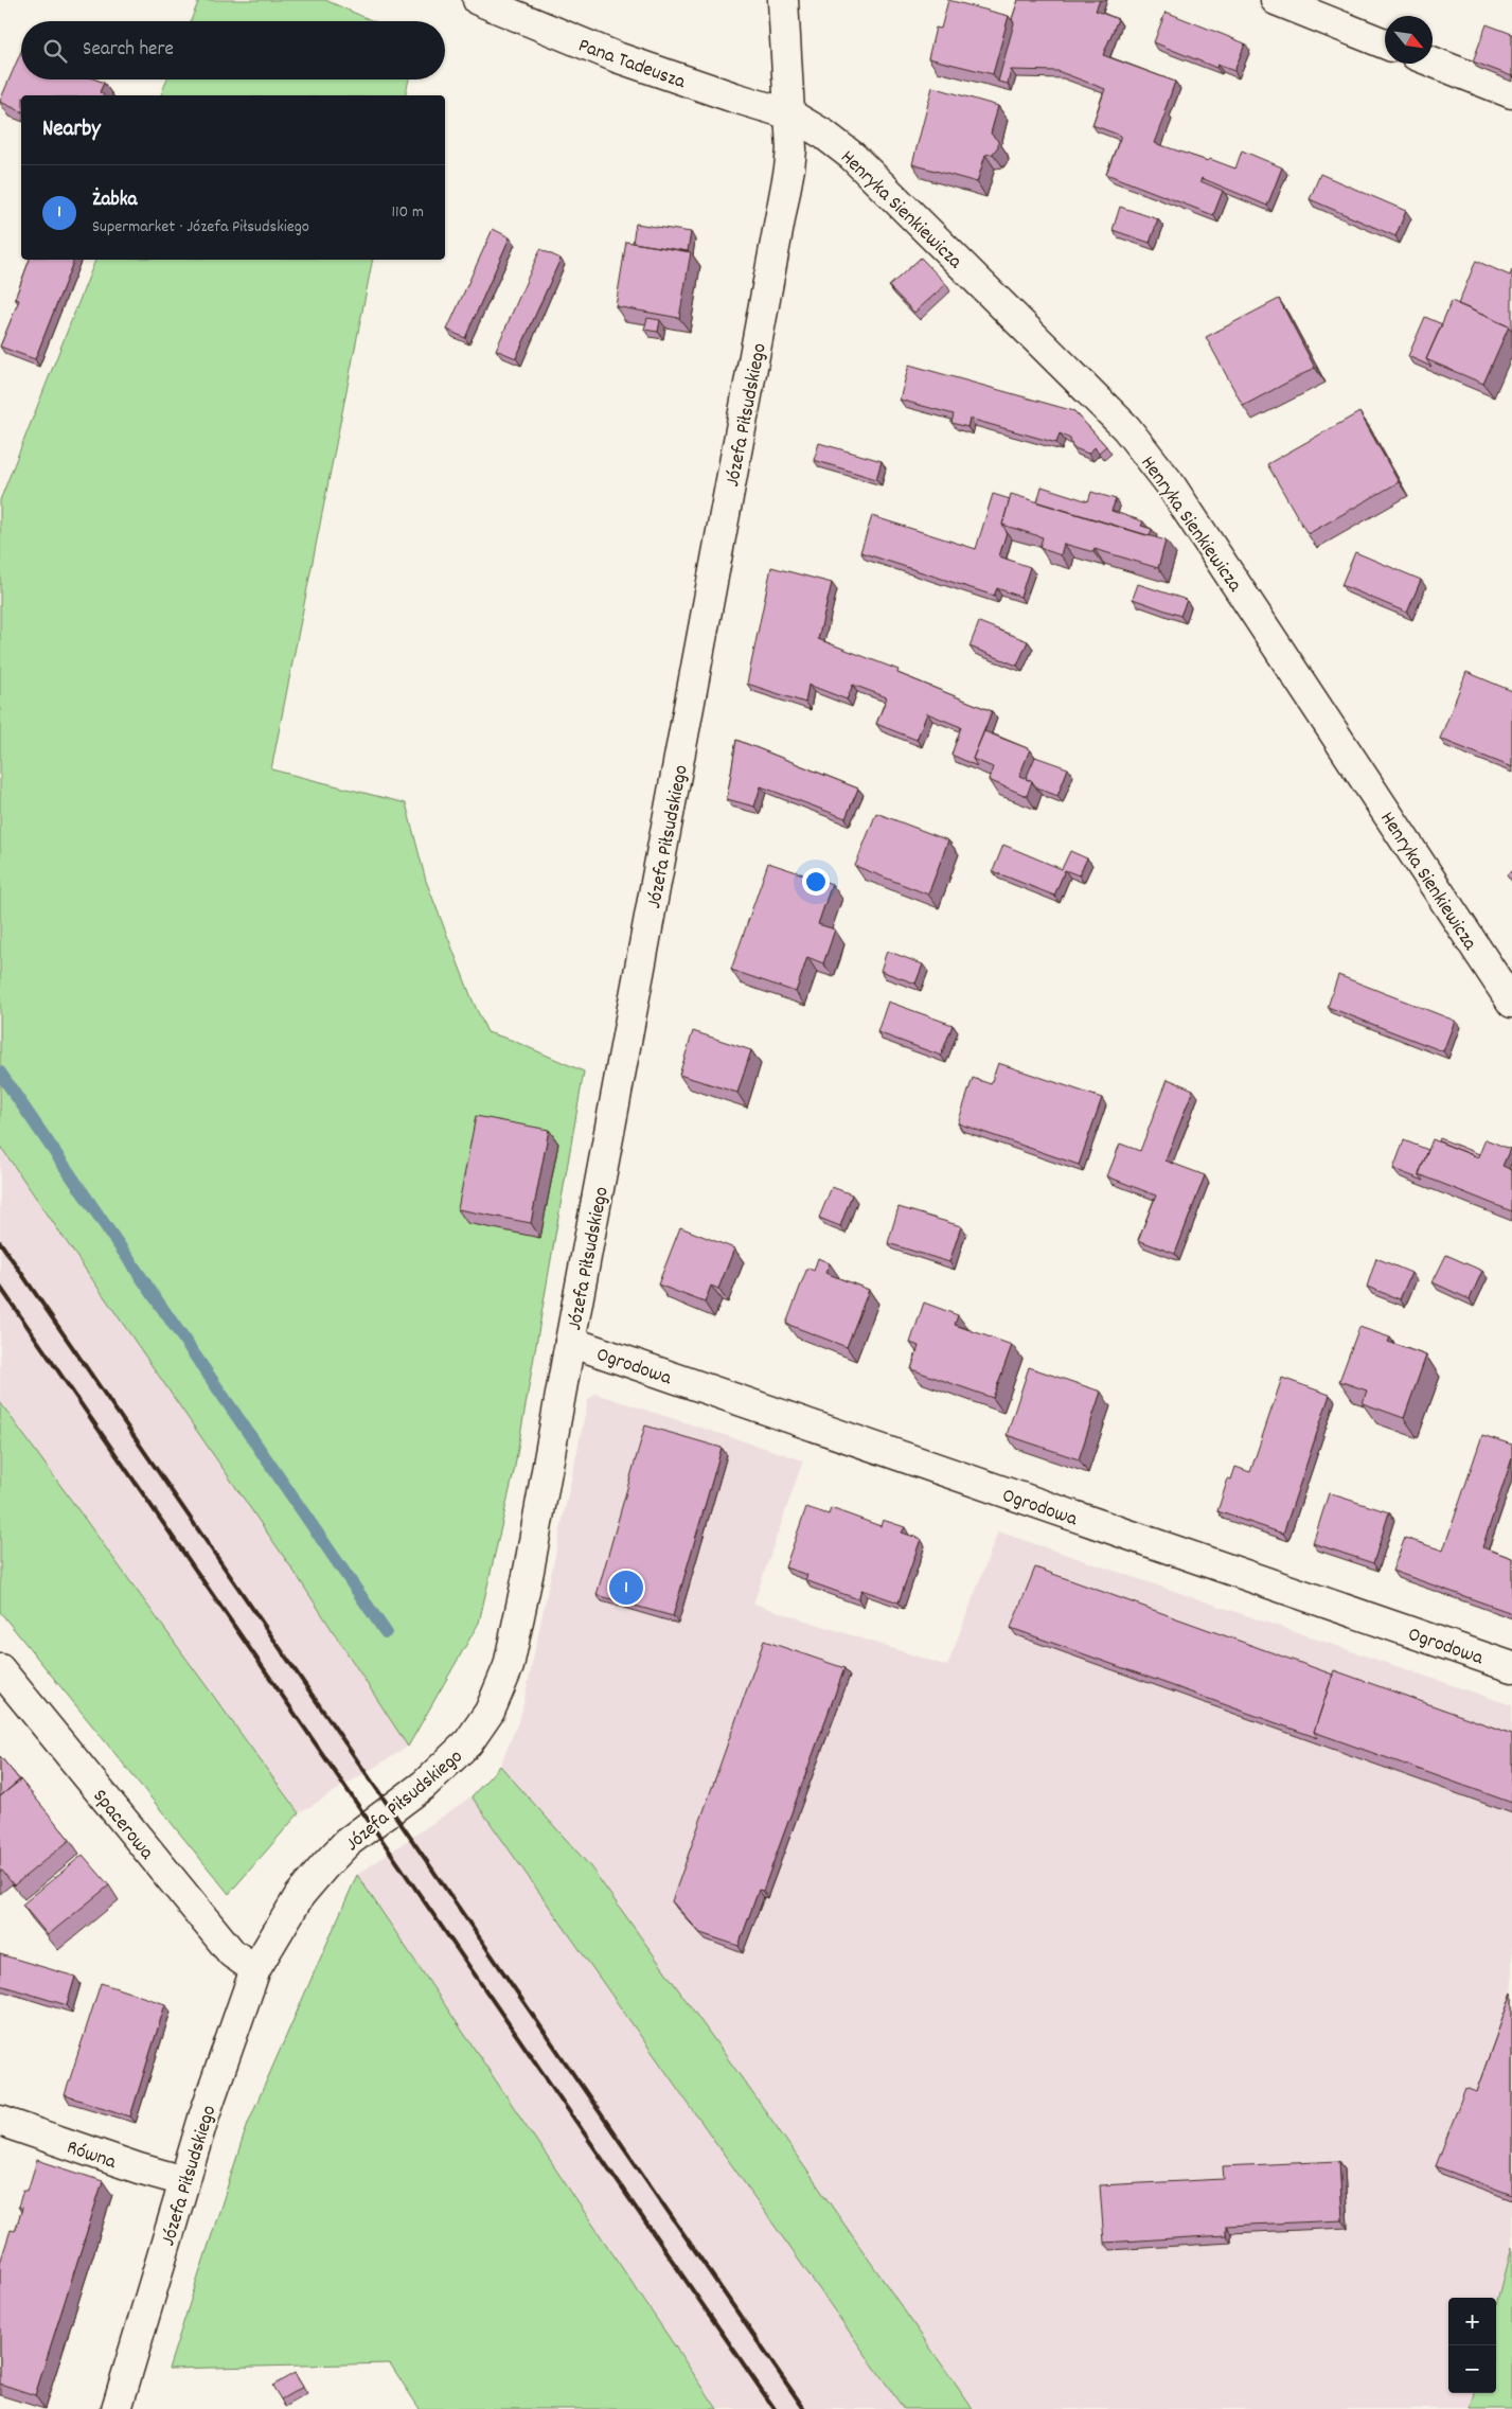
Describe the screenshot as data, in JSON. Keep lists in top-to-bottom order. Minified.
{"streets":{"street":["Pana Tadeusza","Henryka Sienkiewicza","Józefa Piłsudskiego","Ogrodowa","Spacerowa","Równa"]},"crossings":[["Pana Tadeusza","Henryka Sienkiewicza"],["Pana Tadeusza","Józefa Piłsudskiego"],["Henryka Sienkiewicza","Józefa Piłsudskiego"],["Józefa Piłsudskiego","Ogrodowa"],["Józefa Piłsudskiego","Spacerowa"],["Józefa Piłsudskiego","Równa"]],"north":"bottom right","page":{"search":"Search here","heading":"Nearby","list":[{"mark":"1","name":"Żabka","note":"Supermarket · Józefa Piłsudskiego","value":"110 m"}],"pins":"1","map_buttons":["+","−"]}}
